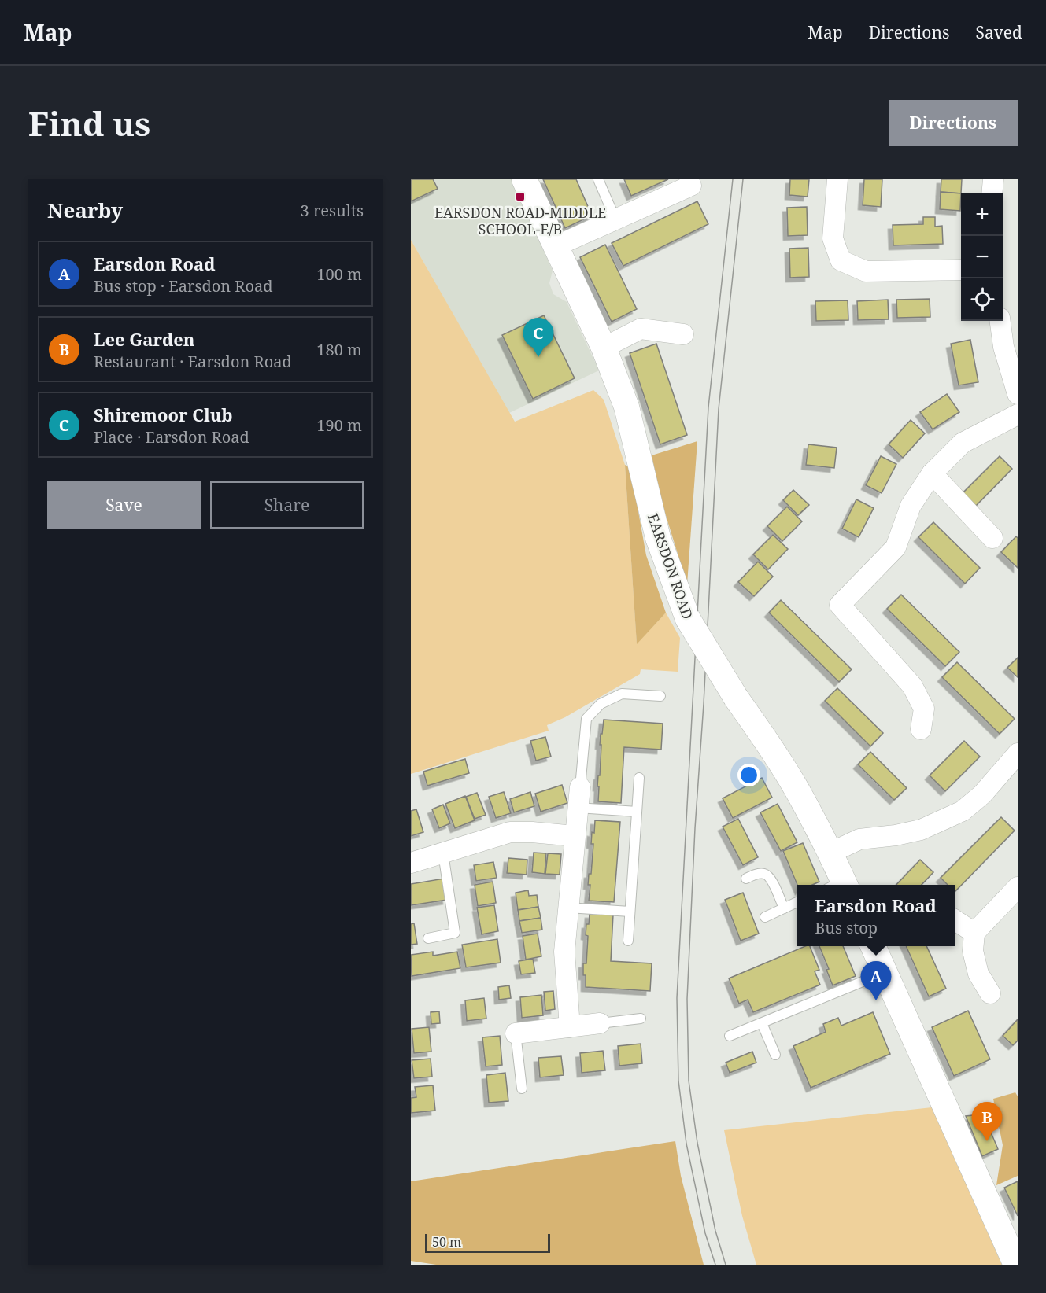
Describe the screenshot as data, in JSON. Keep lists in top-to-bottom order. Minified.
{"streets":{"street":["EARSDON ROAD"]},"places":{"transit":["EARSDON ROAD-MIDDLE SCHOOL-E/B"]},"scale_bar":"50 m","page":{"header":"Map","nav":["Map","Directions","Saved"],"buttons":["Directions",["Save","Share"]],"title":"Find us","heading":["Nearby","3 results"],"map_buttons":["+","−"],"list":[{"mark":"A","name":"Earsdon Road","note":"Bus stop · Earsdon Road","value":"100 m"},{"mark":"B","name":"Lee Garden","note":"Restaurant · Earsdon Road","value":"180 m"},{"mark":"C","name":"Shiremoor Club","note":"Place · Earsdon Road","value":"190 m"}],"pins":["C","A","B"],"popup":["Earsdon Road","Bus stop"],"scale":"50 m"}}
